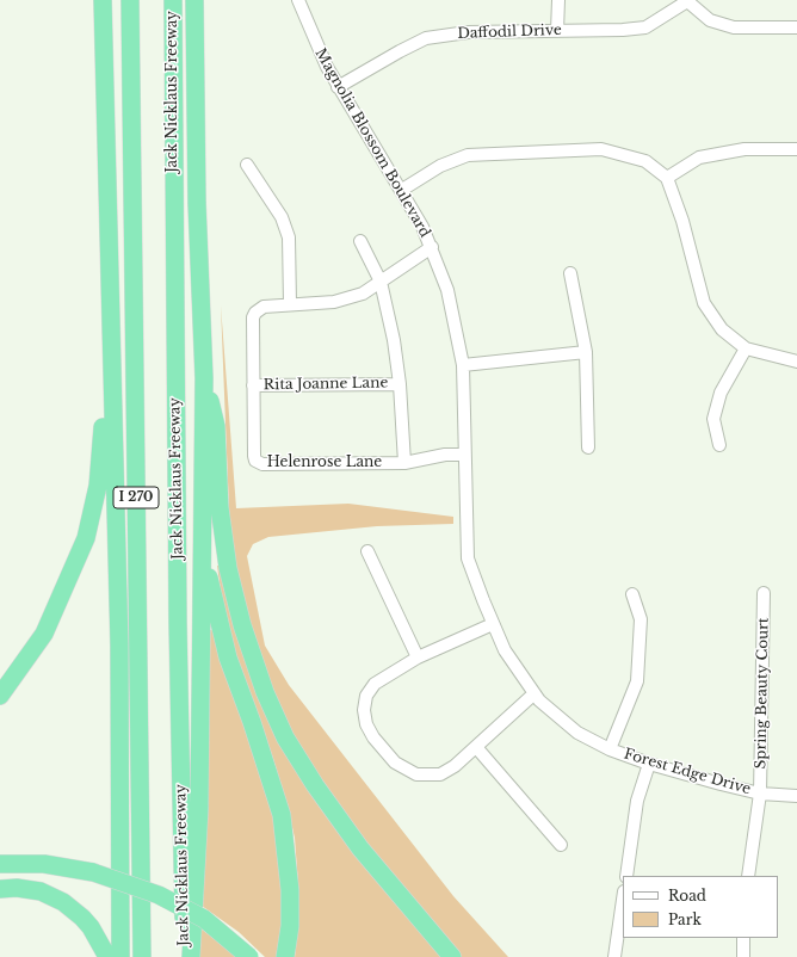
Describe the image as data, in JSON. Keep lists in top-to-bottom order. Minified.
{"streets":{"highway":["Jack Nicklaus Freeway","I 270"],"street":["Daffodil Drive","Magnolia Blossom Boulevard","Rita Joanne Lane","Helenrose Lane","Spring Beauty Court","Forest Edge Drive"]},"crossings":[["Daffodil Drive","Magnolia Blossom Boulevard"],["Magnolia Blossom Boulevard","Helenrose Lane"],["Magnolia Blossom Boulevard","Forest Edge Drive"],["Rita Joanne Lane","Helenrose Lane"],["Spring Beauty Court","Forest Edge Drive"]],"legend":["Road","Park"]}
